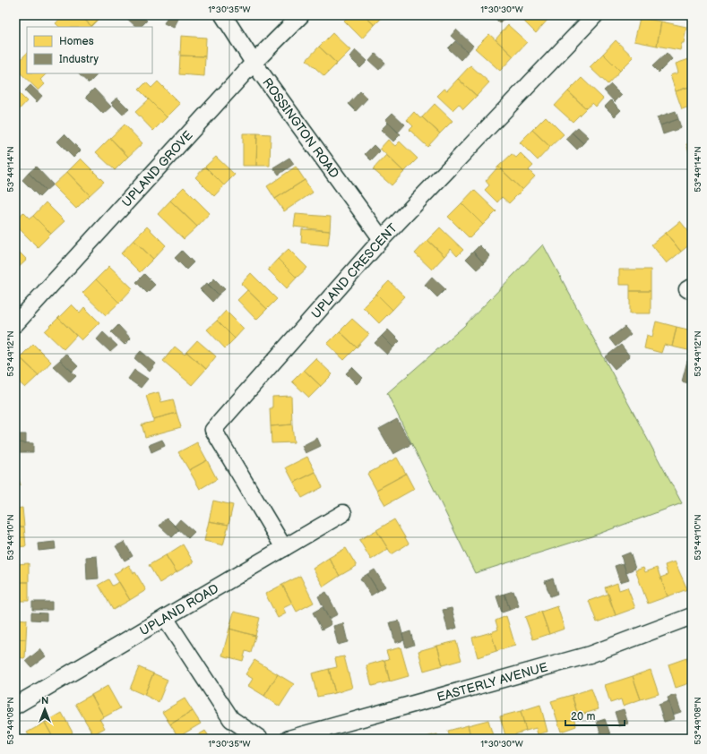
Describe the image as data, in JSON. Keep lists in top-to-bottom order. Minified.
{"streets":{"street":["ROSSINGTON ROAD","UPLAND GROVE","UPLAND CRESCENT","UPLAND ROAD","EASTERLY AVENUE"]},"crossings":[["ROSSINGTON ROAD","UPLAND GROVE"],["ROSSINGTON ROAD","UPLAND CRESCENT"],["UPLAND CRESCENT","UPLAND ROAD"]],"legend":["Homes","Industry"],"scale_bar":"20 m","north":"top","coordinates":["1°30'35\"W","1°30'30\"W","53°49'14\"N","53°49'12\"N","53°49'10\"N","53°49'08\"N"]}
